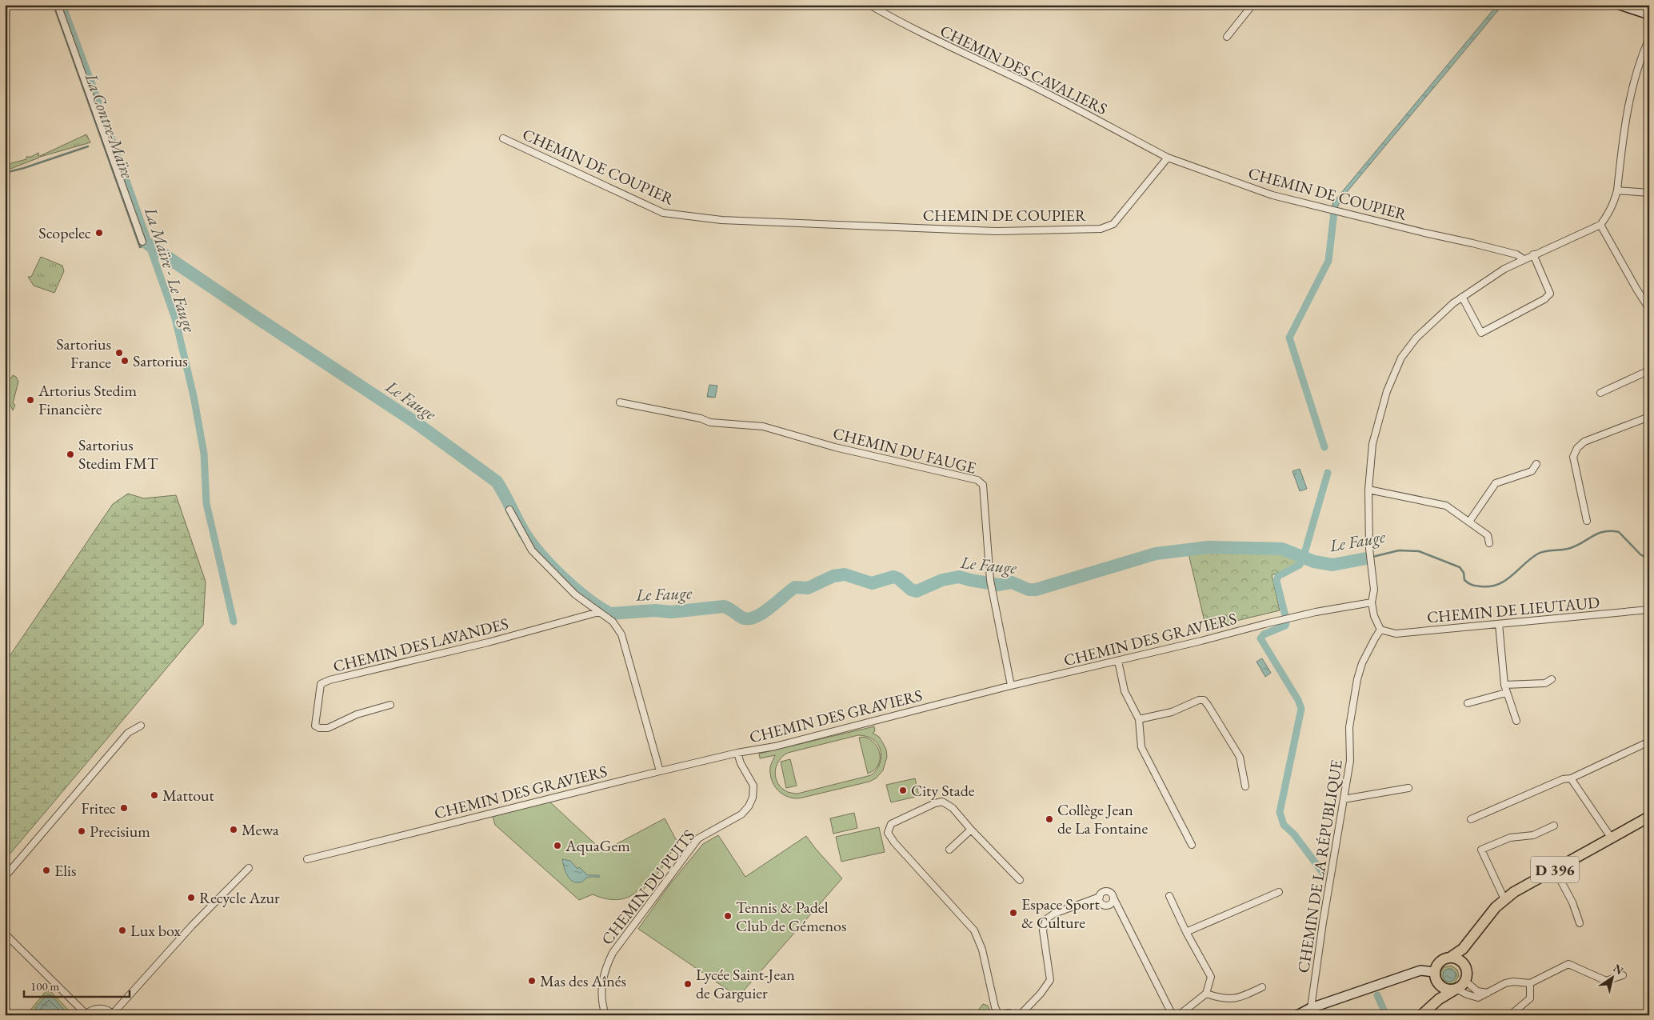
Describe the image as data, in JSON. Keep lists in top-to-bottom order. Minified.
{"streets":{"main road":["D 396"],"street":["CHEMIN DES CAVALIERS","CHEMIN DE COUPIER","CHEMIN DU FAUGE","CHEMIN DE LIEUTAUD","CHEMIN DES GRAVIERS","CHEMIN DES LAVANDES","CHEMIN DE LA RÉPUBLIQUE","CHEMIN DU PUITS"]},"crossings":[["CHEMIN DES CAVALIERS","CHEMIN DE COUPIER"],["CHEMIN DU FAUGE","CHEMIN DES GRAVIERS"],["CHEMIN DE LIEUTAUD","CHEMIN DE LA RÉPUBLIQUE"],["CHEMIN DES GRAVIERS","CHEMIN DU PUITS"]],"water":["La Contre-Maïre","La Maïre - Le Fauge","Le Fauge"],"places":["Scopelec","Sartorius France","Sartorius","Artorius Stedim Financière","Sartorius Stedim FMT","City Stade","Mattout","Fritec","Collège Jean de La Fontaine","Mewa","Precisium","AquaGem","Elis","Recycle Azur","Espace Sport & Culture","Tennis & Padel Club de Gémenos","Lux box","Mas des Aînés","Lycée Saint-Jean de Garguier"],"scale_bar":"100 m","north":"top right"}
